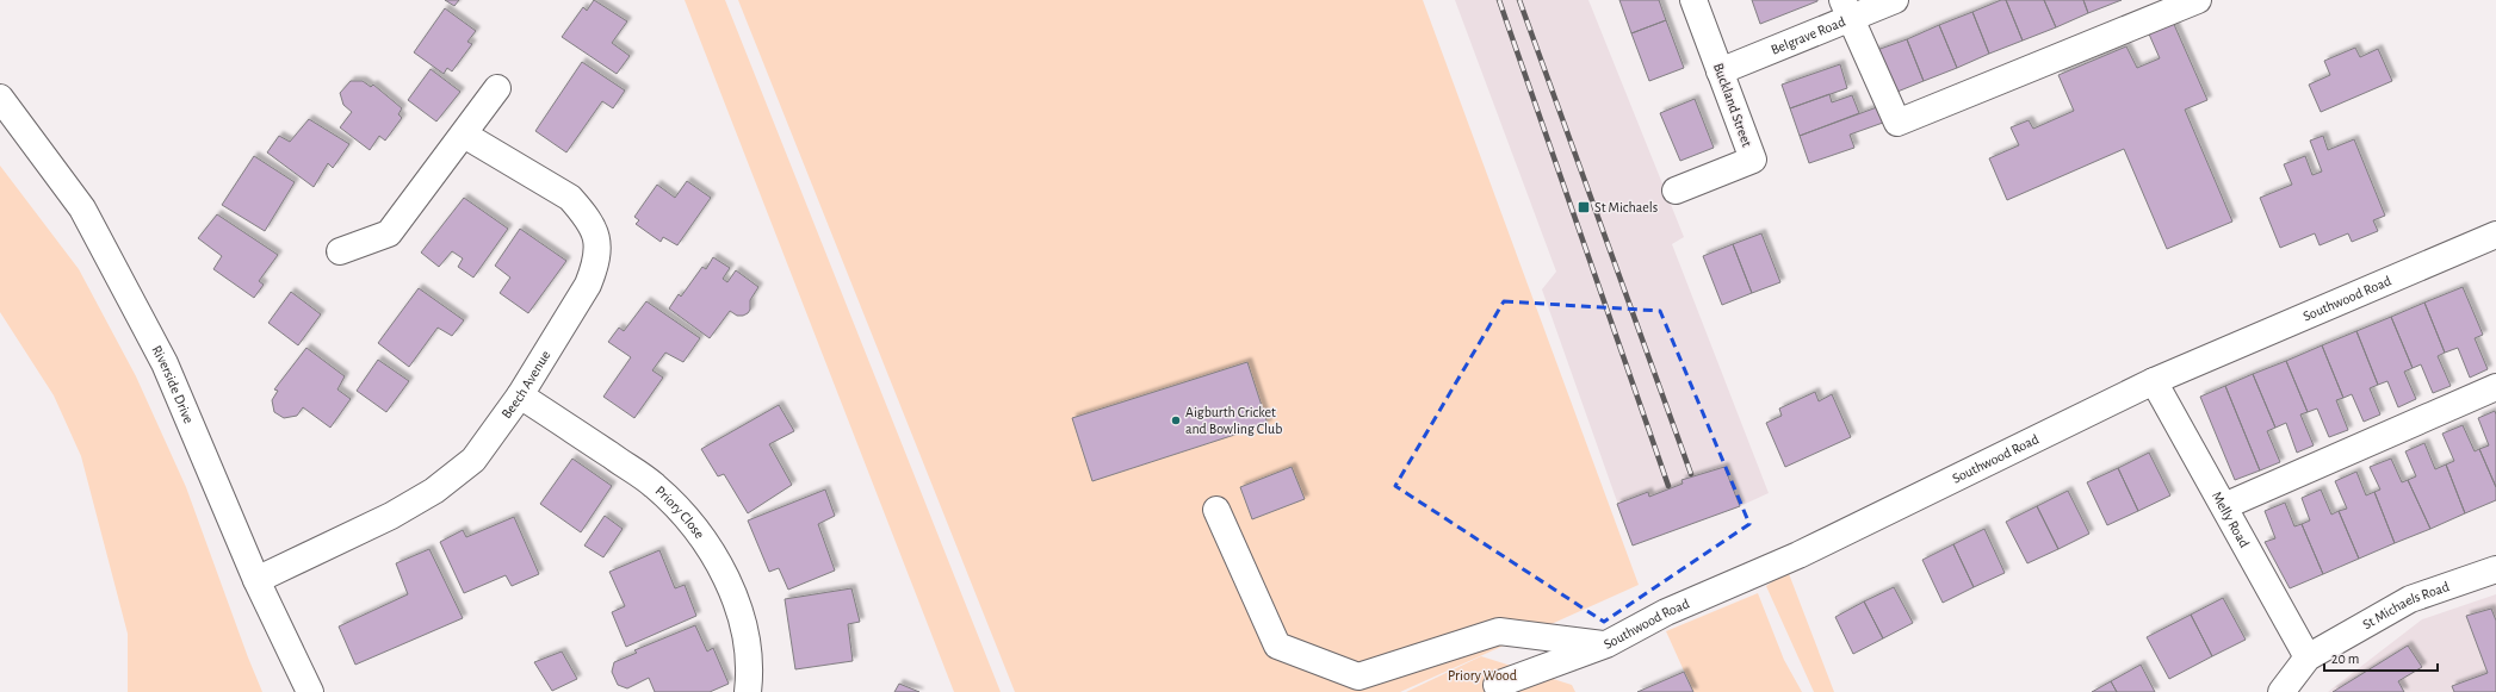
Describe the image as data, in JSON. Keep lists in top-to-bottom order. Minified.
{"streets":{"street":["Belgrave Road","Buckland Street","Southwood Road","Riverside Drive","Beech Avenue","Priory Close","Melly Road","St Michaels Road"]},"crossings":[["Belgrave Road","Buckland Street"],["Southwood Road","Melly Road"],["Riverside Drive","Beech Avenue"],["Beech Avenue","Priory Close"],["Melly Road","St Michaels Road"]],"parks":["Priory Wood"],"places":{"transit":["St Michaels"],"other":["Aigburth Cricket and Bowling Club"]},"scale_bar":"20 m"}
